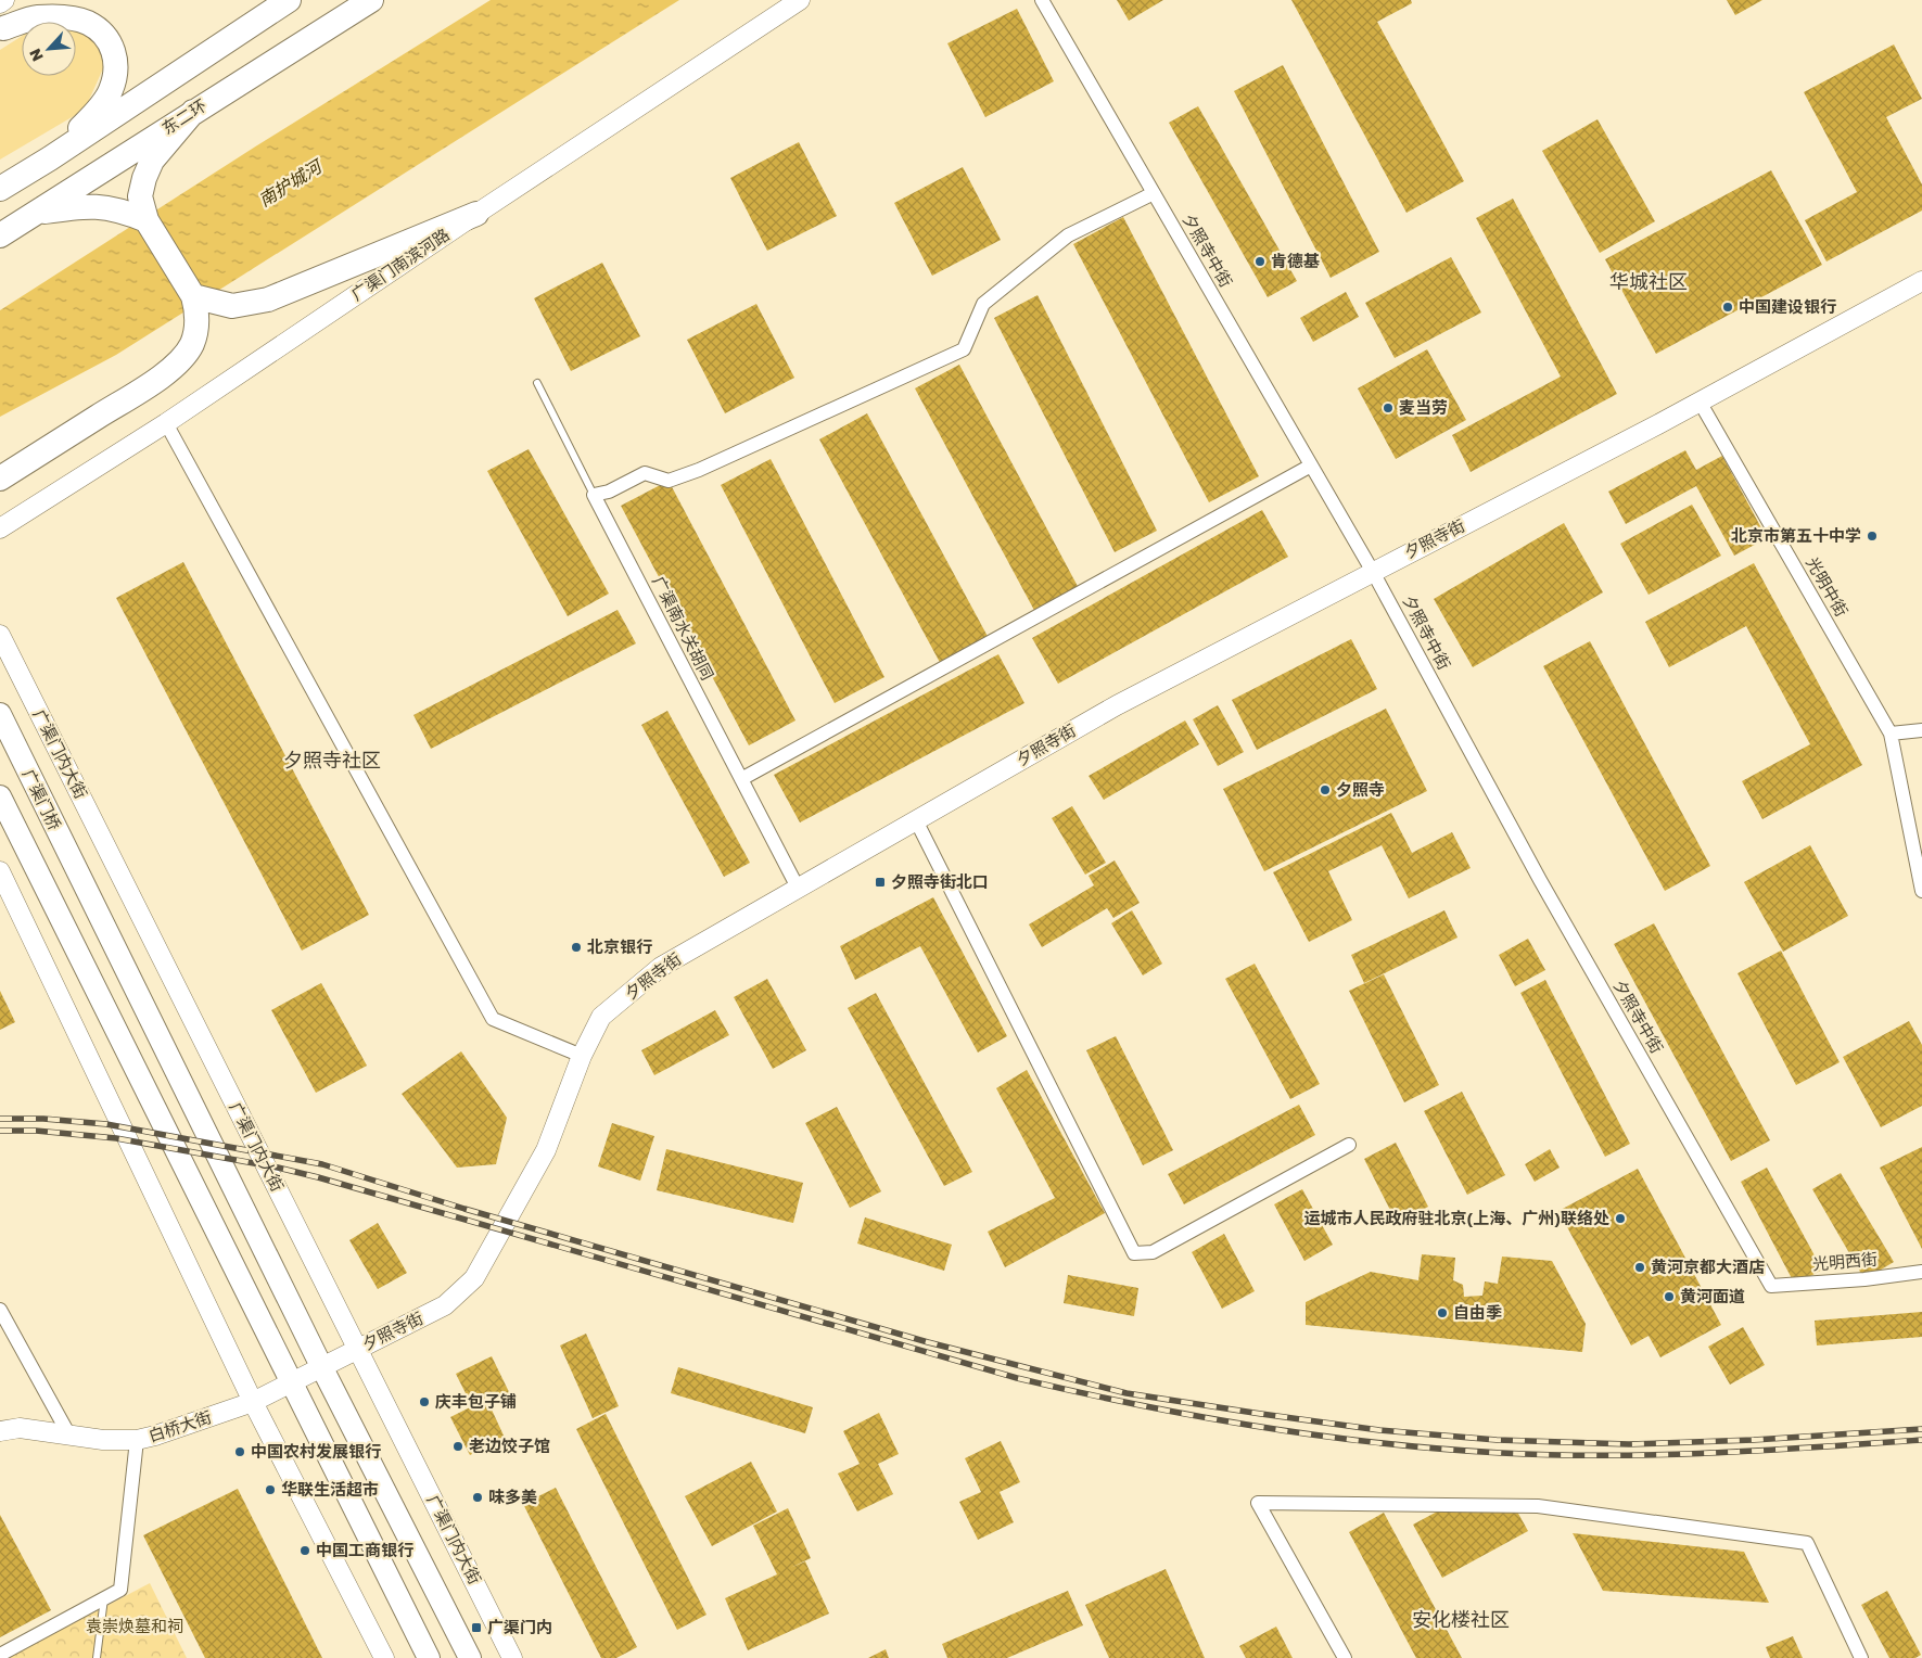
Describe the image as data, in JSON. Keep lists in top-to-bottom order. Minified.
{"streets":{"highway":["东二环"],"main road":["广渠门桥"],"street":["夕照寺中街","广渠门南滨河路","夕照寺街","光明中街","广渠南水关胡同","广渠门内大街","光明西街","白桥大街"]},"crossings":[["夕照寺中街","夕照寺街"],["夕照寺中街","光明西街"],["夕照寺街","光明中街"],["夕照寺街","广渠南水关胡同"],["夕照寺街","广渠门内大街"],["夕照寺街","广渠门桥"],["夕照寺街","白桥大街"]],"districts":["华城社区","夕照寺社区","安化楼社区"],"water":["南护城河"],"parks":["袁崇焕墓和祠"],"places":{"other":["肯德基","中国建设银行","麦当劳","北京市第五十中学","夕照寺","北京银行","运城市人民政府驻北京(上海、广州)联络处","黄河京都大酒店","黄河面道","自由季","庆丰包子铺","老边饺子馆","中国农村发展银行","华联生活超市","味多美","中国工商银行"],"transit":["夕照寺街北口","广渠门内"]},"north":"bottom left"}
